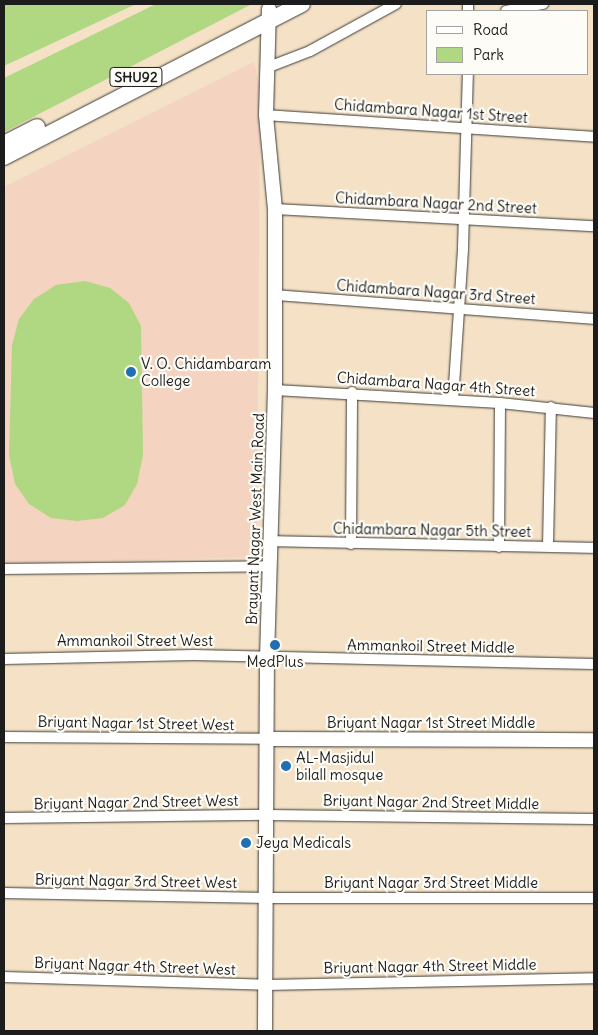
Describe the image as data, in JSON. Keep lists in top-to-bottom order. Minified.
{"streets":{"main road":["SHU92"],"street":["Chidambara Nagar 1st Street","Chidambara Nagar 2nd Street","Chidambara Nagar 3rd Street","Chidambara Nagar 4th Street","Brayant Nagar West Main Road","Chidambara Nagar 5th Street","Ammankoil Street West","Ammankoil Street Middle","Briyant Nagar 1st Street West","Briyant Nagar 1st Street Middle","Briyant Nagar 2nd Street West","Briyant Nagar 2nd Street Middle","Briyant Nagar 3rd Street West","Briyant Nagar 3rd Street Middle","Briyant Nagar 4th Street West","Briyant Nagar 4th Street Middle"]},"crossings":[["SHU92","Brayant Nagar West Main Road"],["Chidambara Nagar 1st Street","Brayant Nagar West Main Road"],["Chidambara Nagar 2nd Street","Brayant Nagar West Main Road"],["Chidambara Nagar 3rd Street","Brayant Nagar West Main Road"],["Chidambara Nagar 4th Street","Brayant Nagar West Main Road"],["Brayant Nagar West Main Road","Chidambara Nagar 5th Street"],["Brayant Nagar West Main Road","Ammankoil Street West"],["Brayant Nagar West Main Road","Ammankoil Street Middle"],["Brayant Nagar West Main Road","Briyant Nagar 1st Street West"],["Brayant Nagar West Main Road","Briyant Nagar 1st Street Middle"],["Brayant Nagar West Main Road","Briyant Nagar 2nd Street West"],["Brayant Nagar West Main Road","Briyant Nagar 2nd Street Middle"],["Brayant Nagar West Main Road","Briyant Nagar 3rd Street West"],["Brayant Nagar West Main Road","Briyant Nagar 3rd Street Middle"],["Brayant Nagar West Main Road","Briyant Nagar 4th Street West"],["Brayant Nagar West Main Road","Briyant Nagar 4th Street Middle"],["Ammankoil Street West","Ammankoil Street Middle"],["Briyant Nagar 1st Street West","Briyant Nagar 1st Street Middle"],["Briyant Nagar 2nd Street West","Briyant Nagar 2nd Street Middle"],["Briyant Nagar 3rd Street West","Briyant Nagar 3rd Street Middle"],["Briyant Nagar 4th Street West","Briyant Nagar 4th Street Middle"]],"places":["V. O. Chidambaram College","MedPlus","AL-Masjidul bilall mosque","Jeya Medicals"],"legend":["Road","Park"]}
